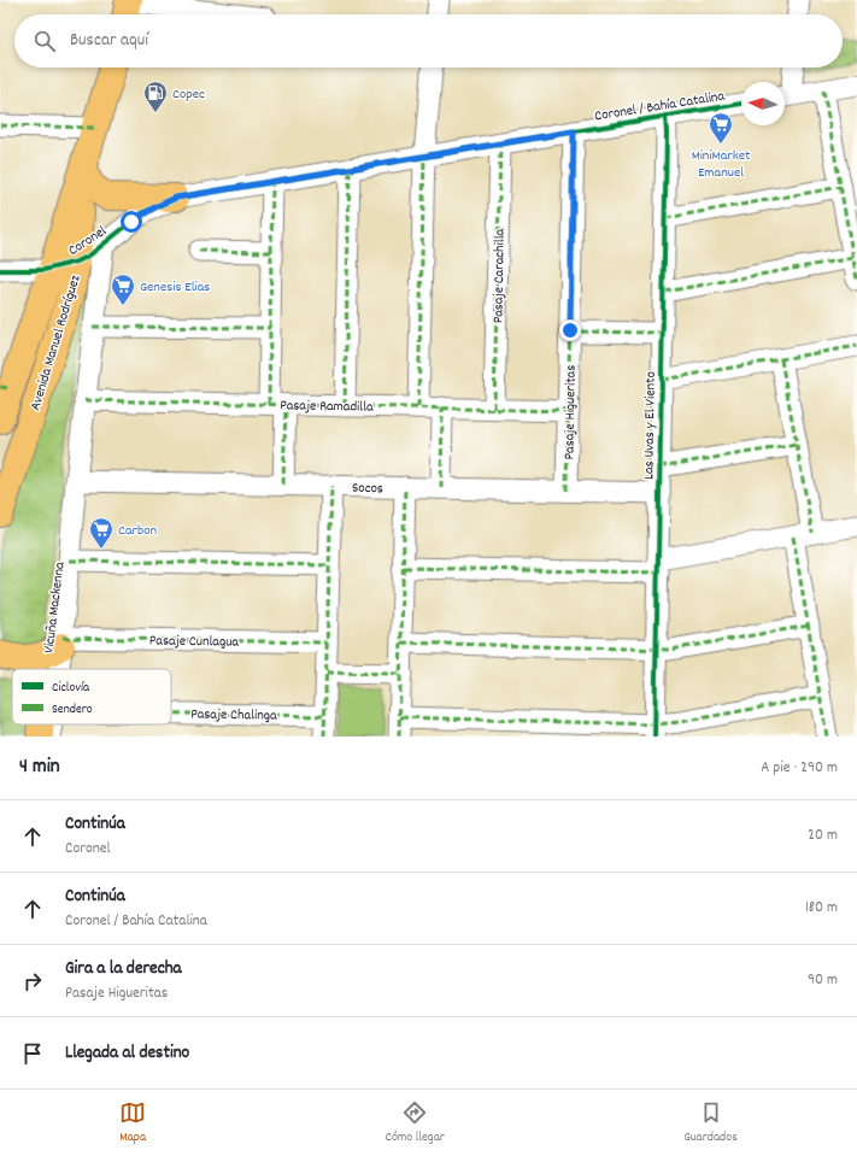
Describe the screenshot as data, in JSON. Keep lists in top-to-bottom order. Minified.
{"streets":{"main road":["Avenida Manuel Rodríguez","Vicuña Mackenna"],"street":["Coronel / Bahía Catalina","Coronel","Pasaje Carachilla","Pasaje Ramadilla","Pasaje Higueritas","Las Uvas y El Viento","Socos","Pasaje Cunlagua","Pasaje Chalinga"]},"crossings":[["Coronel / Bahía Catalina","Coronel"],["Coronel / Bahía Catalina","Pasaje Carachilla"],["Coronel / Bahía Catalina","Pasaje Higueritas"],["Coronel / Bahía Catalina","Las Uvas y El Viento"],["Coronel","Avenida Manuel Rodríguez"],["Coronel","Vicuña Mackenna"],["Pasaje Carachilla","Pasaje Ramadilla"],["Pasaje Ramadilla","Pasaje Higueritas"],["Pasaje Ramadilla","Vicuña Mackenna"],["Pasaje Higueritas","Socos"],["Las Uvas y El Viento","Socos"],["Socos","Vicuña Mackenna"],["Vicuña Mackenna","Pasaje Cunlagua"]],"places":{"fuel station":["Copec"],"supermarket":["MiniMarket Emanuel","Genesis Elias","Carbon"]},"legend":["Ciclovía","Sendero"],"north":"left","page":{"search":"Buscar aquí","heading":["4 min","A pie · 290 m"],"list":[["Continúa","Coronel","20 m"],["Continúa","Coronel / Bahía Catalina","180 m"],["Gira a la derecha","Pasaje Higueritas","90 m"],"Llegada al destino"],"nav":["Mapa","Cómo llegar","Guardados"]}}
